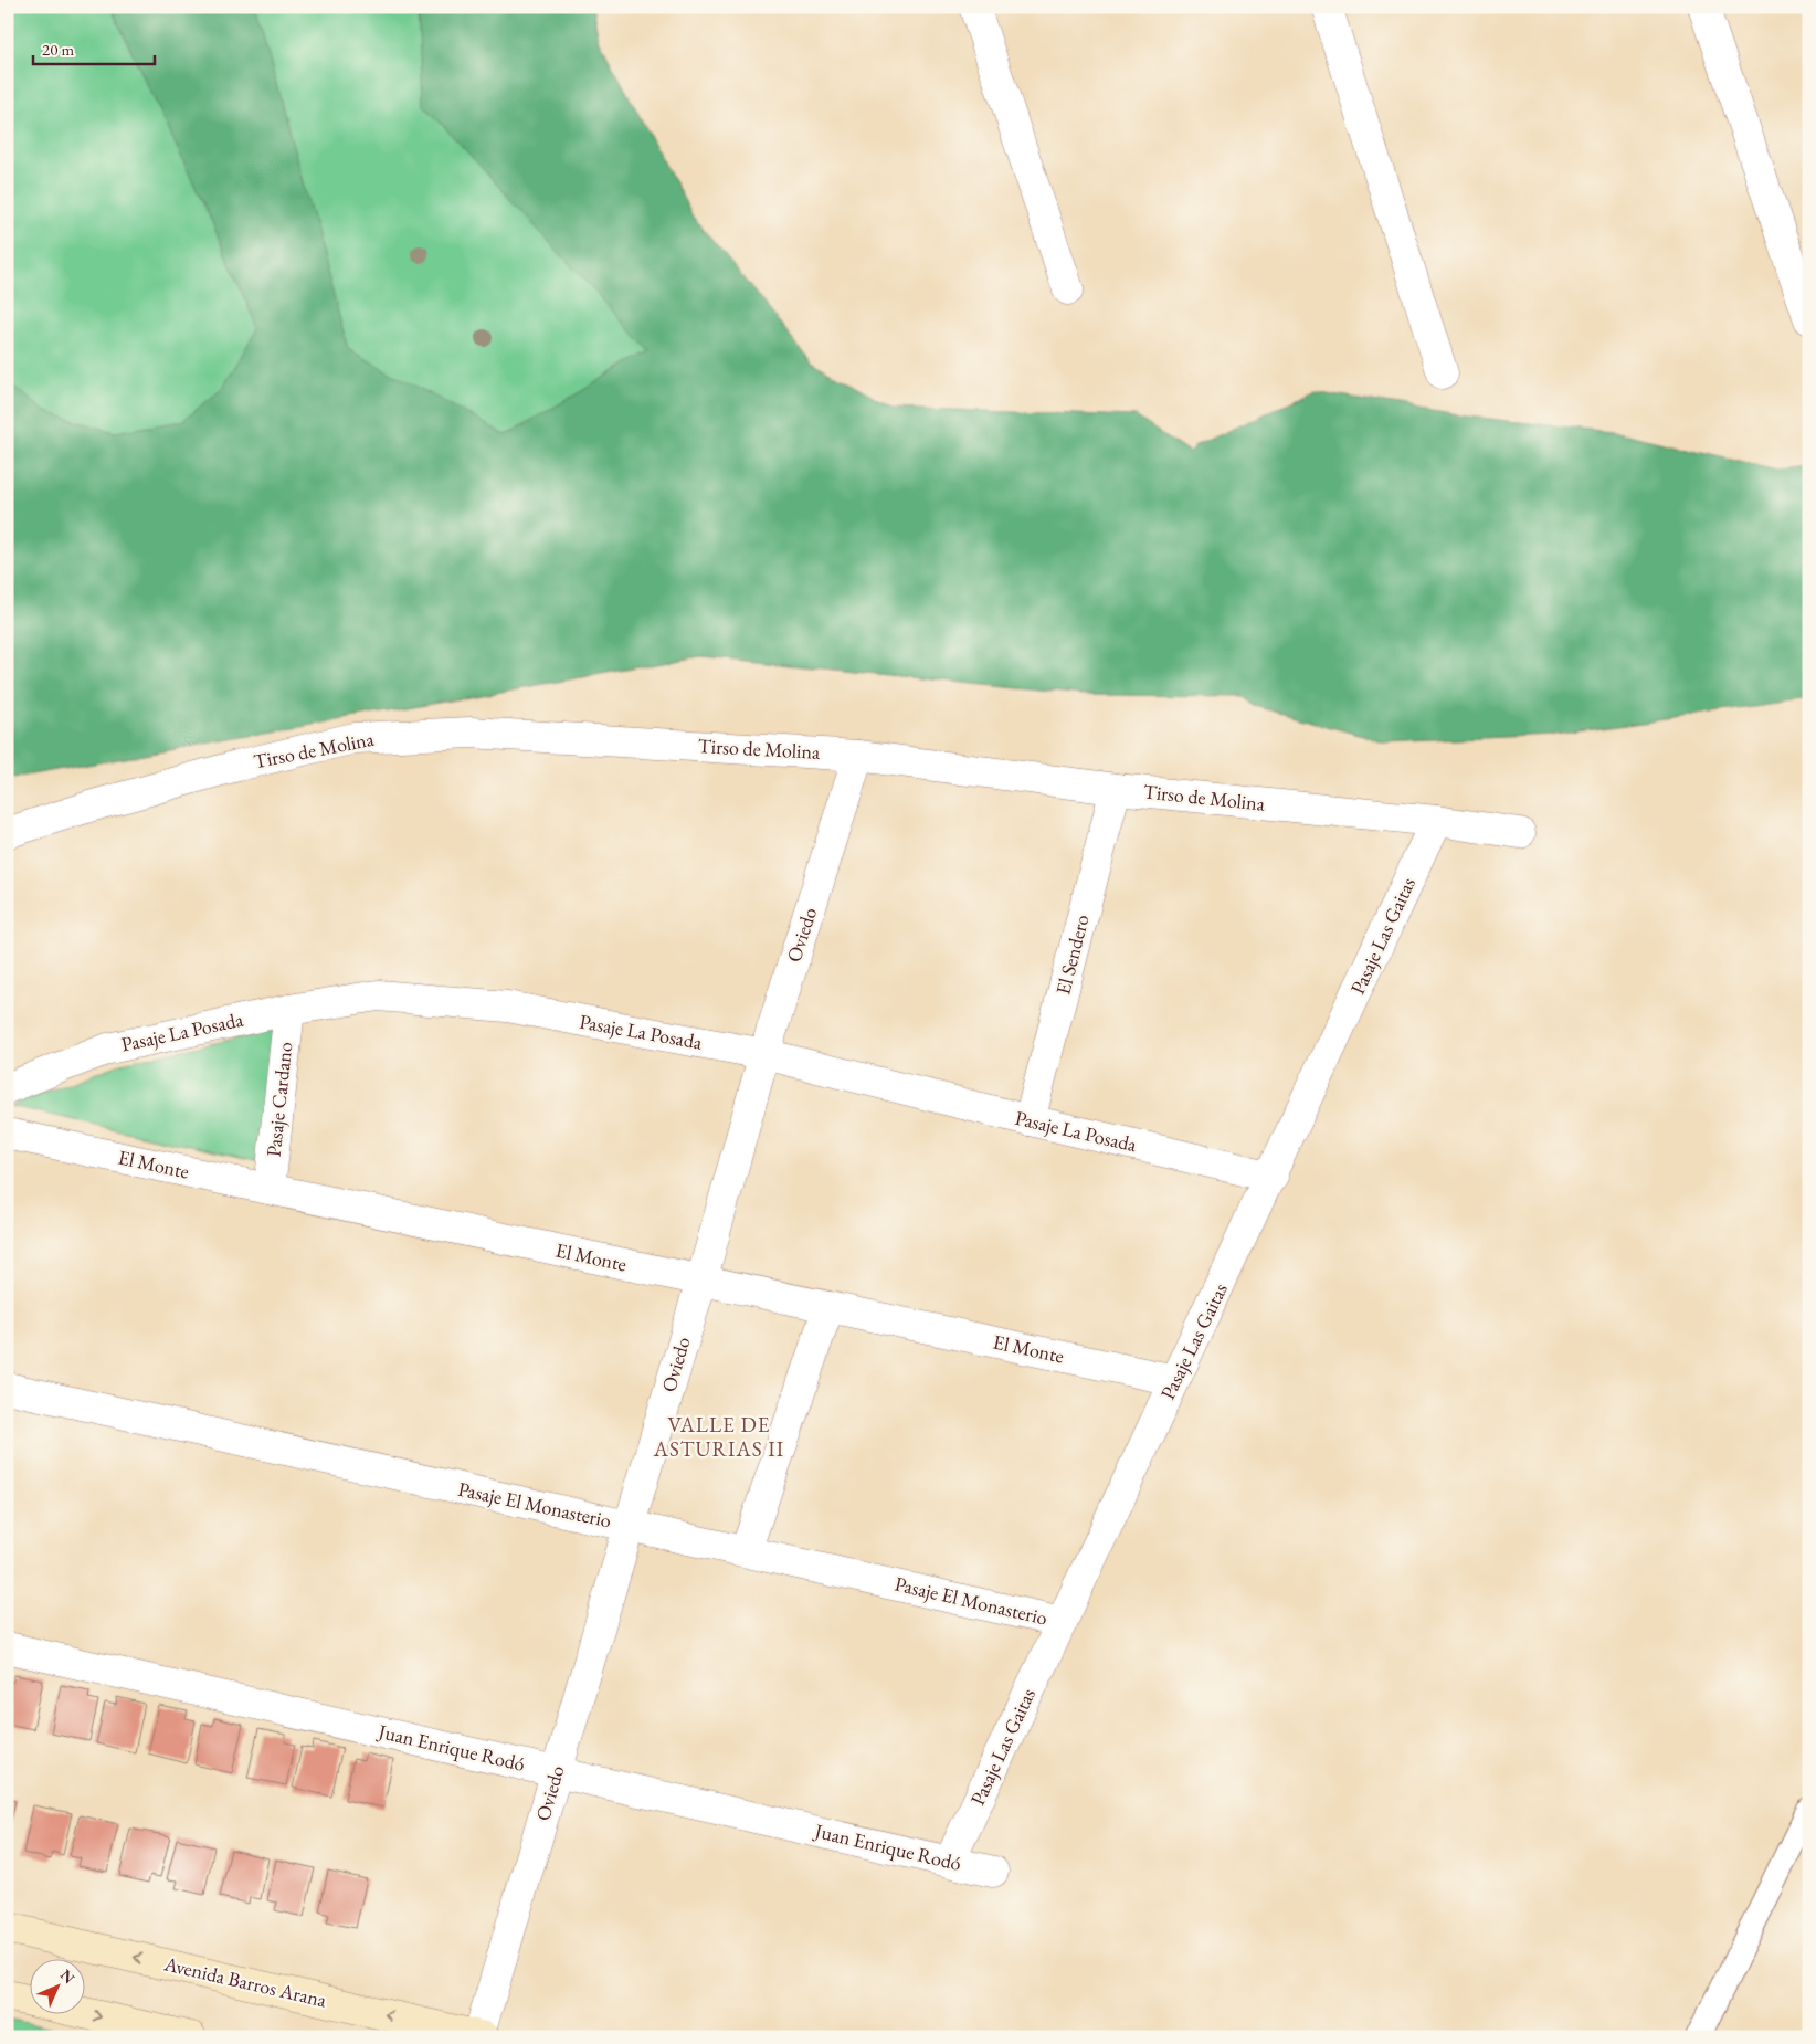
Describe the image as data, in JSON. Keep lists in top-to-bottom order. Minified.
{"streets":{"main road":["Avenida Barros Arana"],"street":["Tirso de Molina","Oviedo","Pasaje Las Gaitas","El Sendero","Pasaje La Posada","Pasaje Cardano","El Monte","Pasaje El Monasterio","Juan Enrique Rodó"]},"crossings":[["Tirso de Molina","Oviedo"],["Tirso de Molina","Pasaje Las Gaitas"],["Tirso de Molina","El Sendero"],["Oviedo","Pasaje La Posada"],["Oviedo","El Monte"],["Oviedo","Pasaje El Monasterio"],["Oviedo","Juan Enrique Rodó"],["Oviedo","Avenida Barros Arana"],["Pasaje Las Gaitas","Pasaje La Posada"],["Pasaje Las Gaitas","El Monte"],["Pasaje Las Gaitas","Pasaje El Monasterio"],["Pasaje Las Gaitas","Juan Enrique Rodó"],["El Sendero","Pasaje La Posada"],["Pasaje La Posada","Pasaje Cardano"],["Pasaje Cardano","El Monte"]],"districts":["VALLE DE ASTURIAS II"],"scale_bar":"20 m","north":"top right"}
